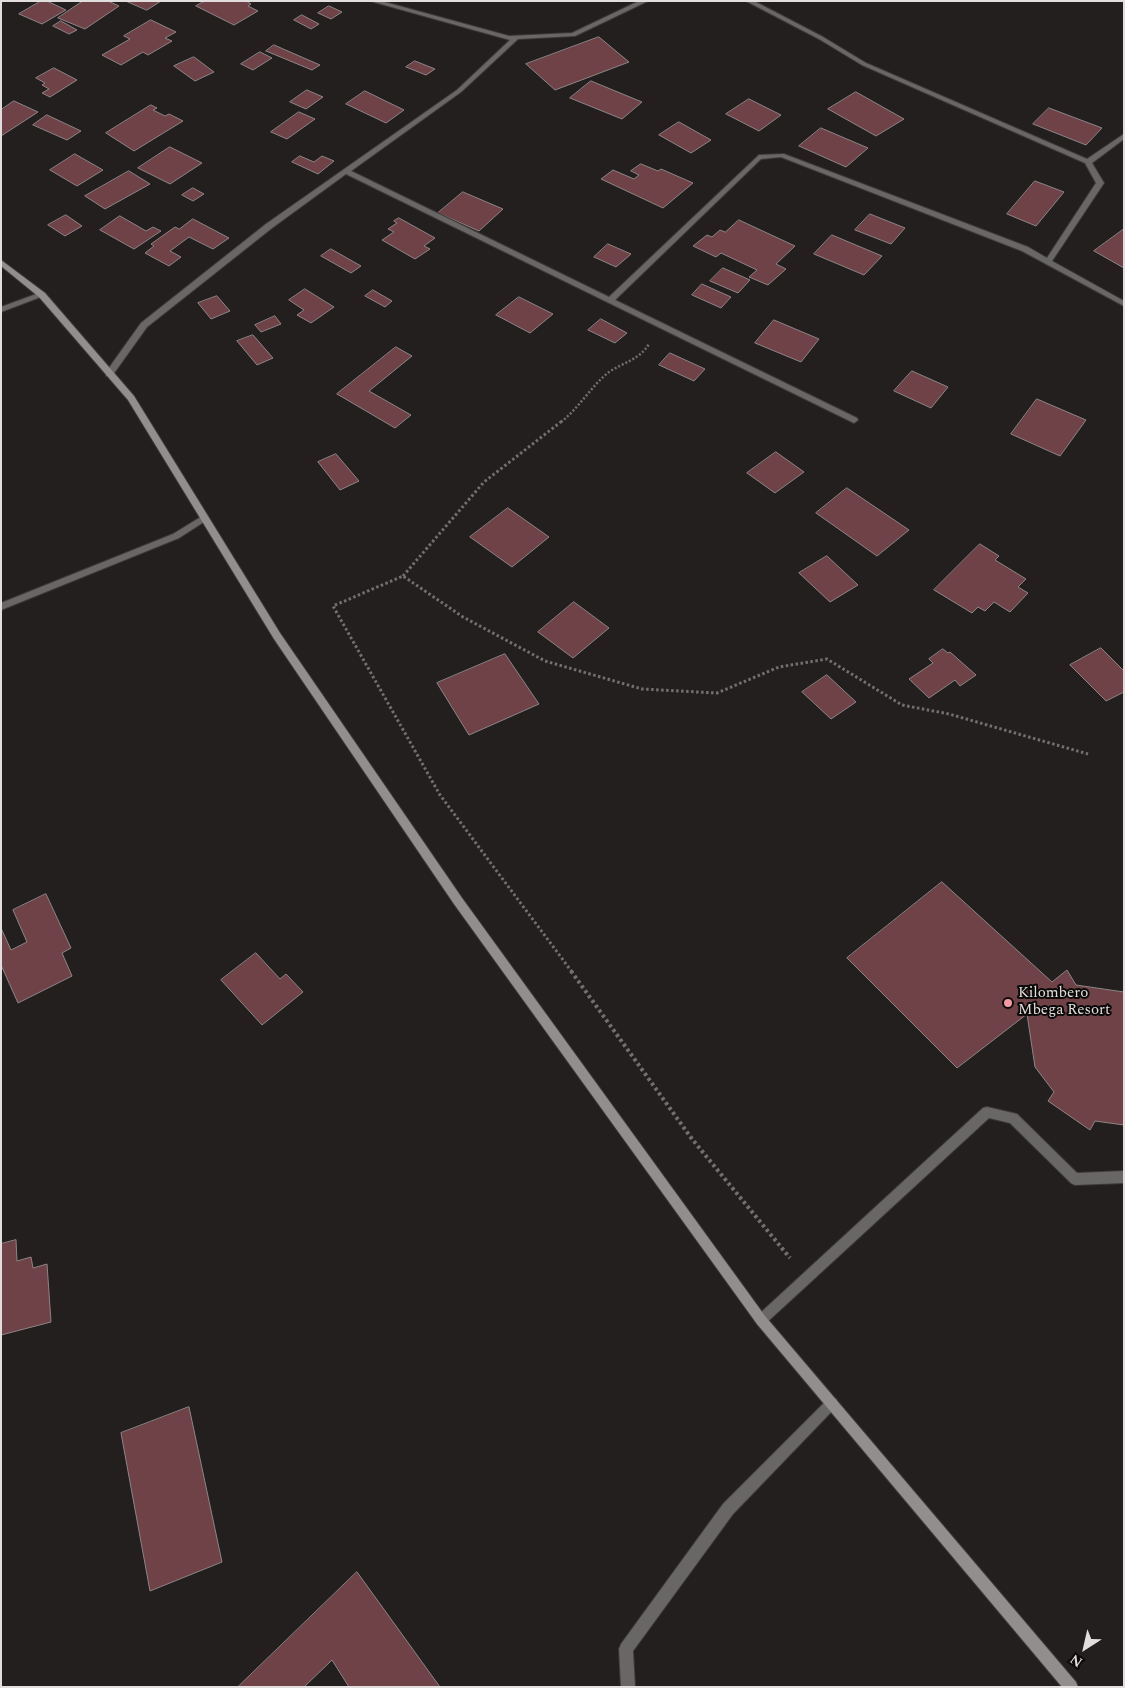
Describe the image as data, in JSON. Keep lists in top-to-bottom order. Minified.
{"places":["Kilombero Mbega Resort"],"north":"bottom left"}
